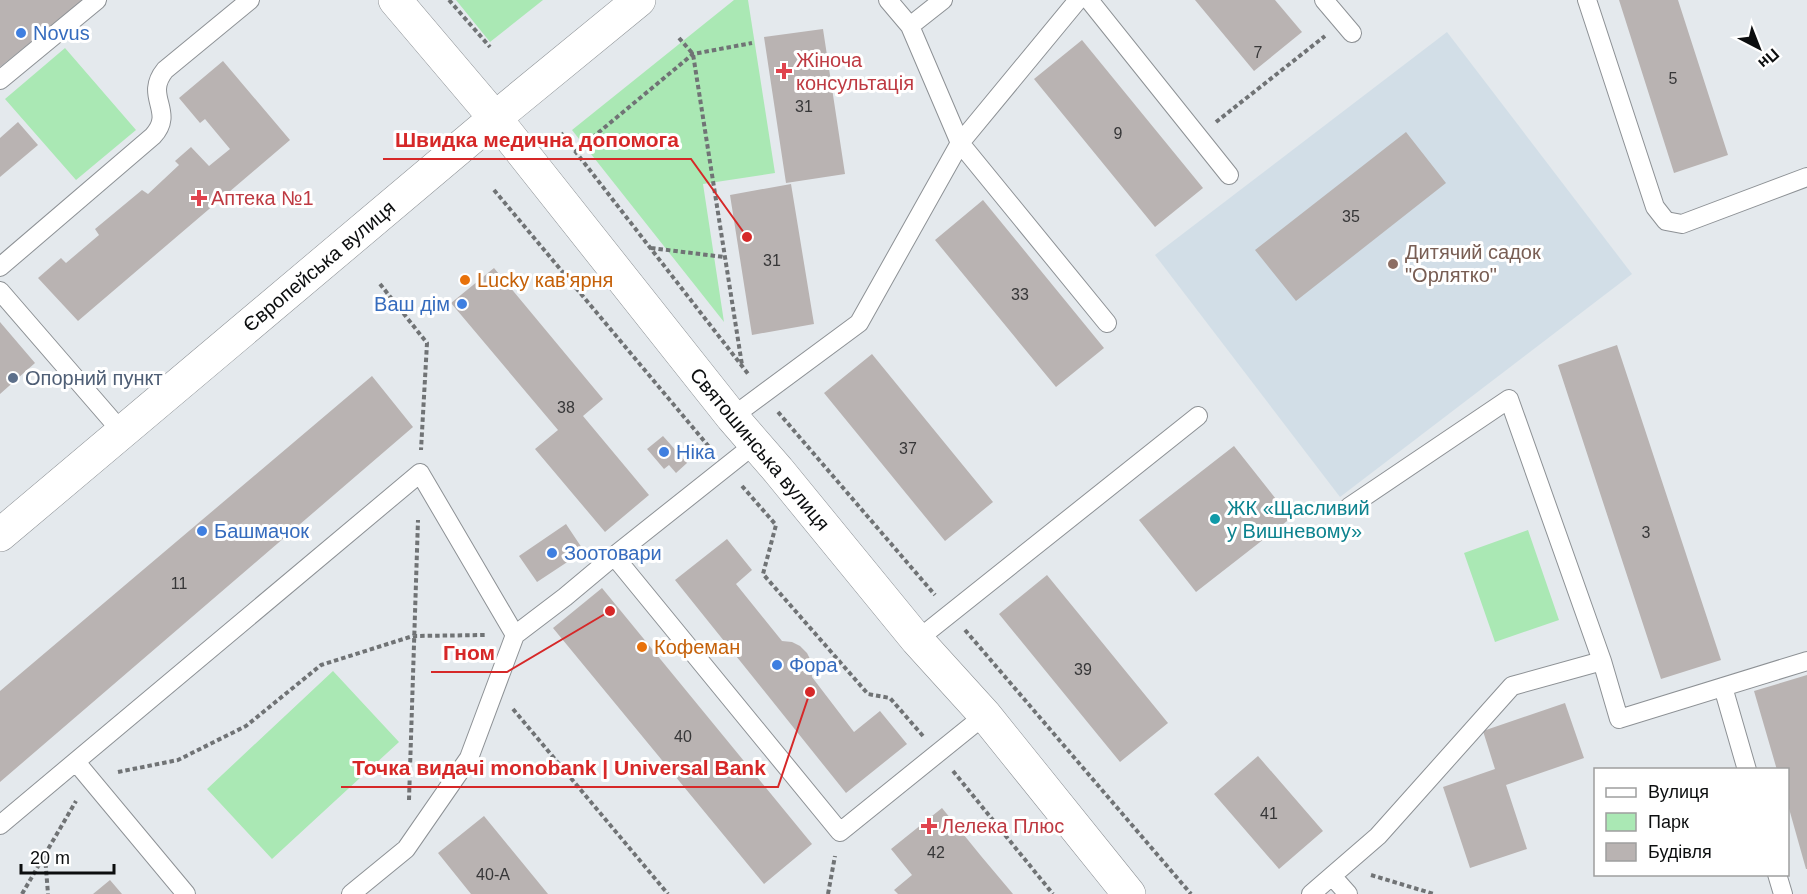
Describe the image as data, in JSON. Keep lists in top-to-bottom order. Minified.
{"streets":{"street":["Європейська вулиця","Святошинська вулиця"]},"crossings":[["Європейська вулиця","Святошинська вулиця"]],"places":{"other":["Novus","Швидка медична допомога","Дитячий садок \"Орлятко\"","Lucky кав'ярня","Ваш дім","Опорний пункт","Ніка","ЖК «Щасливий у Вишневому»","Башмачок","Зоотовари","Гном","Кофеман","Фора","Точка видачі monobank | Universal Bank"],"health":["Жіноча консультація","Аптека №1","Лелека Плюс"]},"house_numbers":["7","5","31","9","35","31","33","38","37","3","11","39","40","41","42","40-А"],"legend":["Вулиця","Парк","Будівля"],"scale_bar":"20 m","north":"bottom right"}
